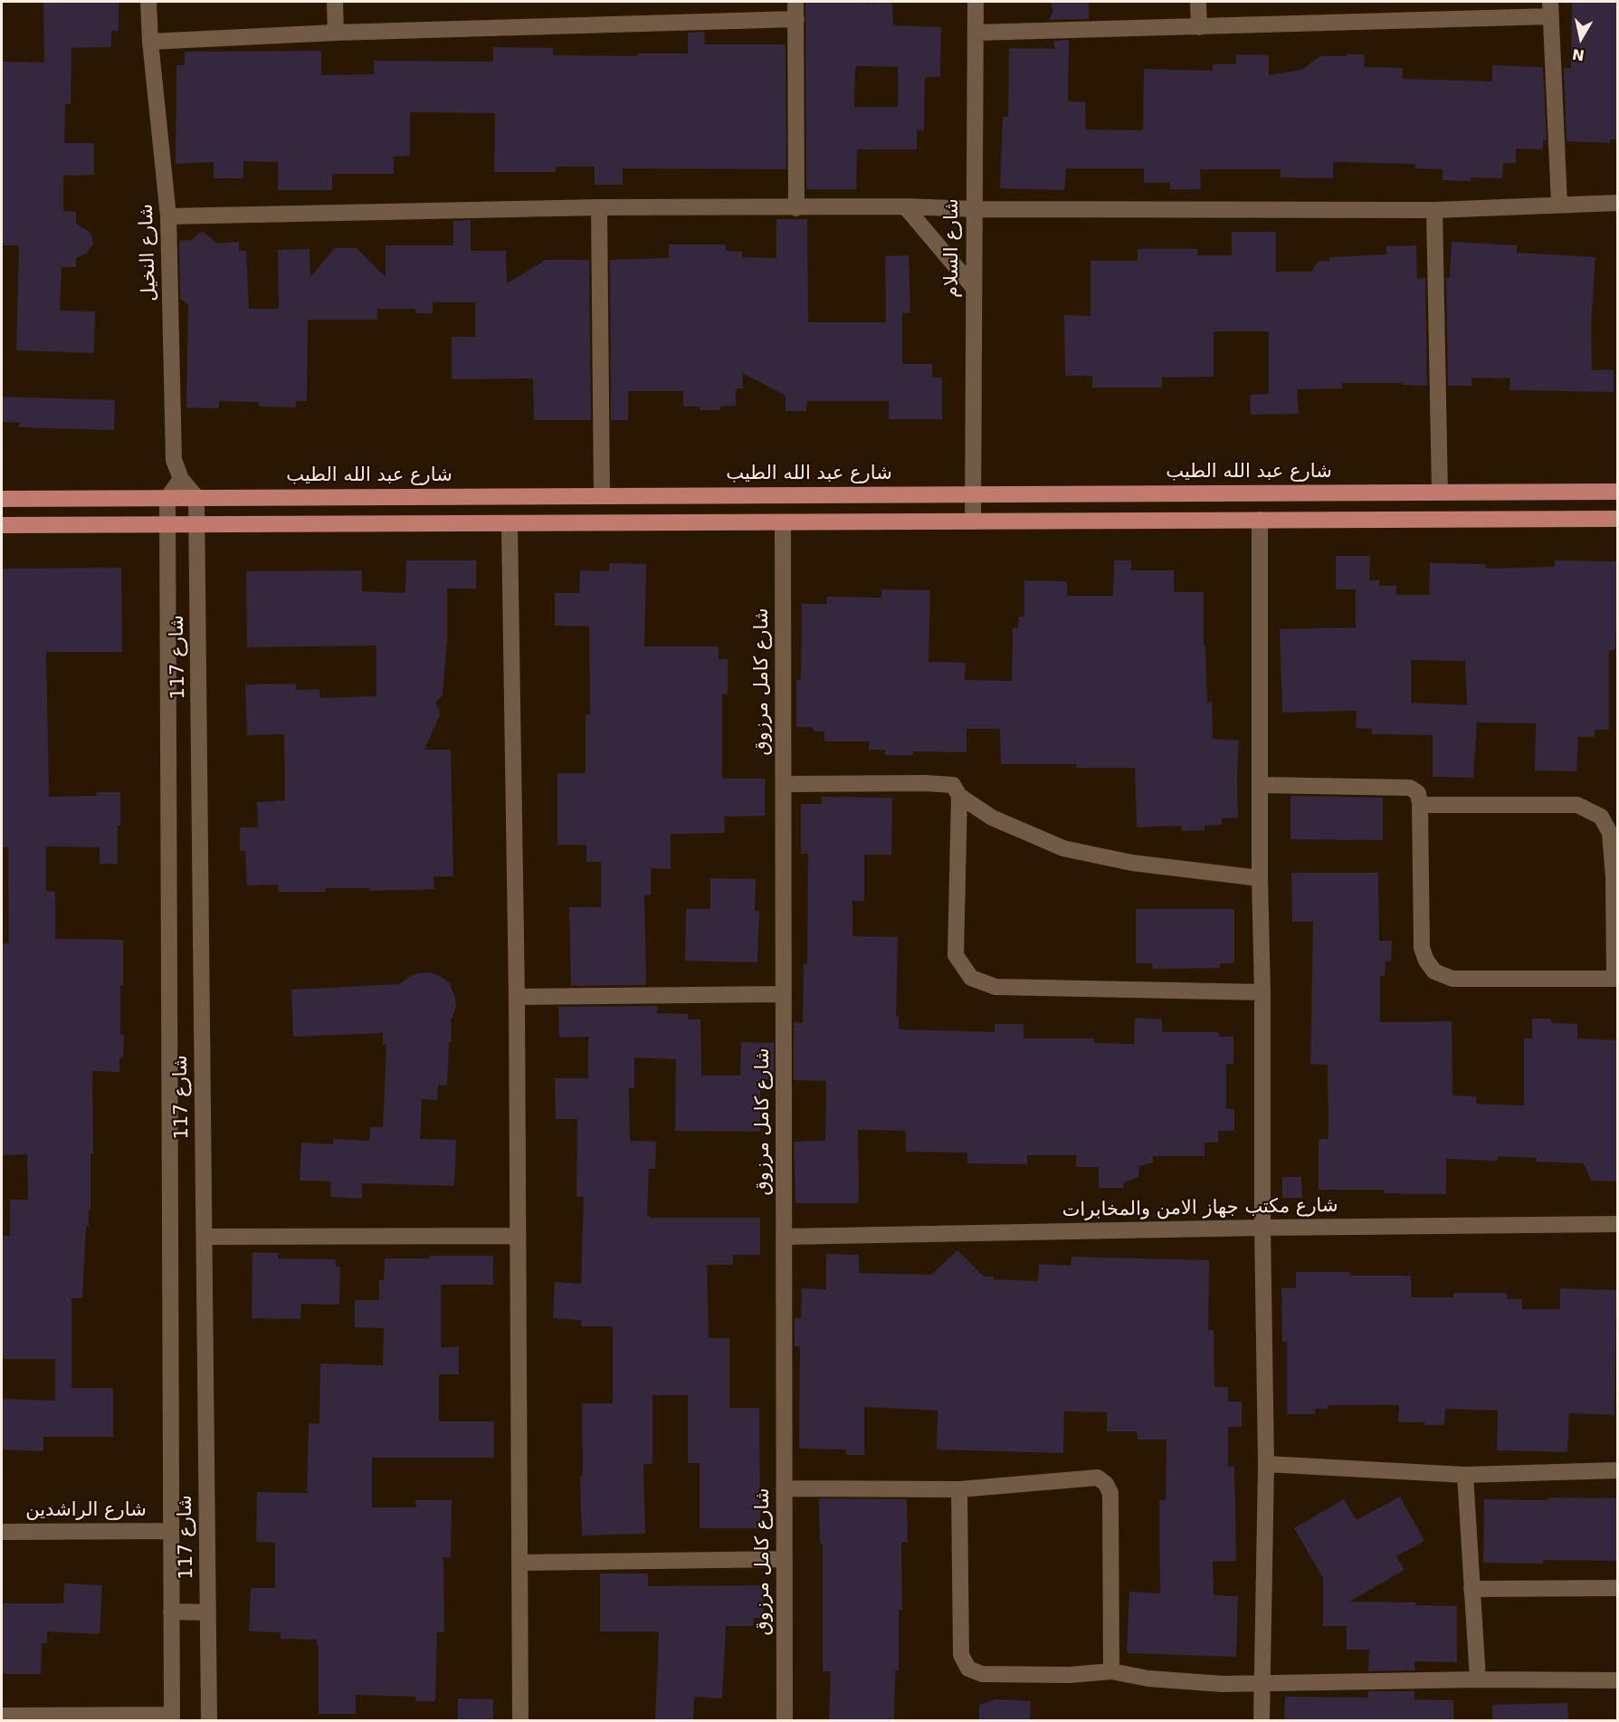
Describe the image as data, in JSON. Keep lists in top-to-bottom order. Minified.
{"streets":{"main road":["شارع عبد الله الطيب"],"street":["شارع السلام","شارع النخيل","شارع 117","شارع كامل مرزوق","شارع مكتب جهاز الامن والمخابرات","شارع الراشدين"]},"crossings":[["شارع السلام","شارع عبد الله الطيب"],["شارع عبد الله الطيب","شارع 117"],["شارع 117","شارع الراشدين"],["شارع كامل مرزوق","شارع مكتب جهاز الامن والمخابرات"]],"north":"bottom"}
